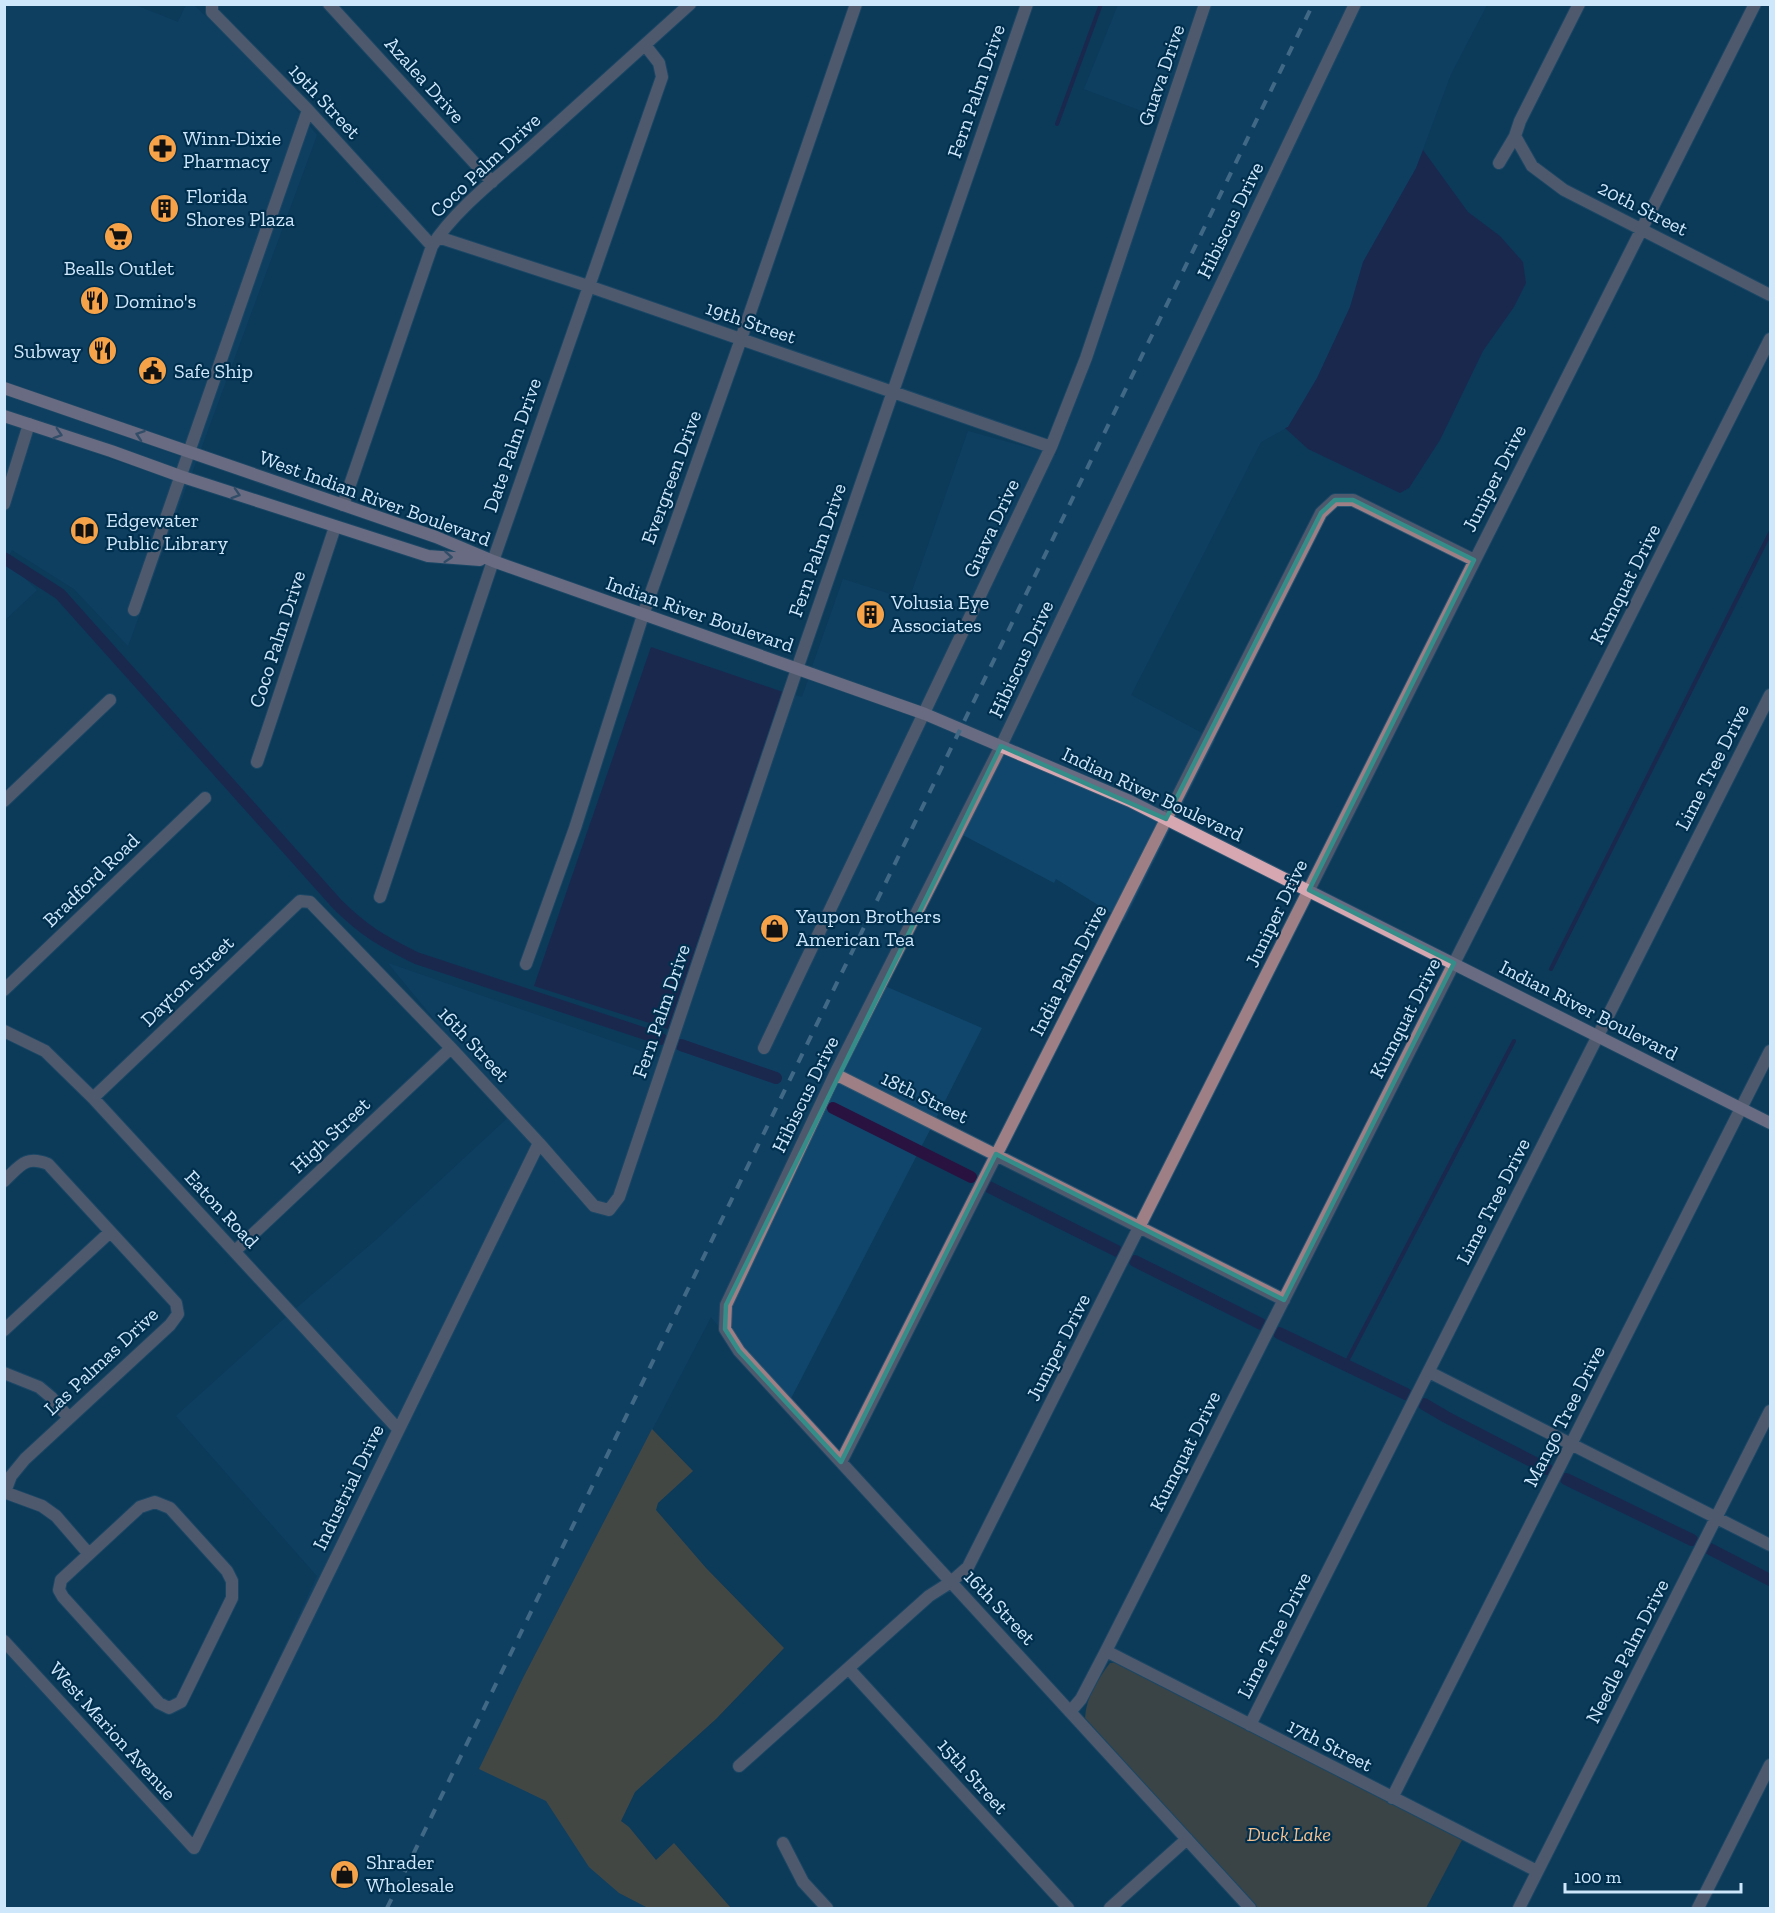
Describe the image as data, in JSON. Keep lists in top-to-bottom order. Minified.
{"streets":{"main road":["West Indian River Boulevard","Indian River Boulevard"],"street":["Guava Drive","Azalea Drive","Fern Palm Drive","19th Street","Coco Palm Drive","20th Street","Hibiscus Drive","Date Palm Drive","Evergreen Drive","Juniper Drive","Kumquat Drive","Lime Tree Drive","Bradford Road","India Palm Drive","Dayton Street","16th Street","18th Street","High Street","Eaton Road","Las Palmas Drive","Mango Tree Drive","Industrial Drive","Needle Palm Drive","West Marion Avenue","17th Street","15th Street"]},"crossings":[["Guava Drive","19th Street"],["Guava Drive","Indian River Boulevard"],["Azalea Drive","Coco Palm Drive"],["Fern Palm Drive","19th Street"],["Fern Palm Drive","Indian River Boulevard"],["Fern Palm Drive","16th Street"],["19th Street","Coco Palm Drive"],["19th Street","Date Palm Drive"],["19th Street","Evergreen Drive"],["Coco Palm Drive","Date Palm Drive"],["Coco Palm Drive","West Indian River Boulevard"],["20th Street","Juniper Drive"],["Hibiscus Drive","Indian River Boulevard"],["Hibiscus Drive","16th Street"],["Hibiscus Drive","18th Street"],["Date Palm Drive","West Indian River Boulevard"],["Date Palm Drive","Indian River Boulevard"],["Evergreen Drive","Indian River Boulevard"],["Juniper Drive","Indian River Boulevard"],["Juniper Drive","India Palm Drive"],["Juniper Drive","16th Street"],["Juniper Drive","18th Street"],["Juniper Drive","15th Street"],["West Indian River Boulevard","Indian River Boulevard"],["Kumquat Drive","Indian River Boulevard"],["Kumquat Drive","16th Street"],["Kumquat Drive","18th Street"],["Kumquat Drive","17th Street"],["Indian River Boulevard","Lime Tree Drive"],["Indian River Boulevard","India Palm Drive"],["Indian River Boulevard","Mango Tree Drive"],["Lime Tree Drive","17th Street"],["India Palm Drive","16th Street"],["India Palm Drive","18th Street"],["Dayton Street","16th Street"],["Dayton Street","Eaton Road"],["16th Street","High Street"],["16th Street","Industrial Drive"],["High Street","Eaton Road"],["Eaton Road","Industrial Drive"],["Mango Tree Drive","17th Street"],["Industrial Drive","West Marion Avenue"],["Needle Palm Drive","17th Street"]],"parks":["Duck Lake"],"places":{"pharmacy":["Winn-Dixie Pharmacy"],"building":["Florida Shores Plaza","Volusia Eye Associates"],"supermarket":["Bealls Outlet"],"restaurant":["Domino's","Subway"],"public building":["Safe Ship"],"library":["Edgewater Public Library"],"shop":["Yaupon Brothers American Tea","Shrader Wholesale"]},"scale_bar":"100 m"}
